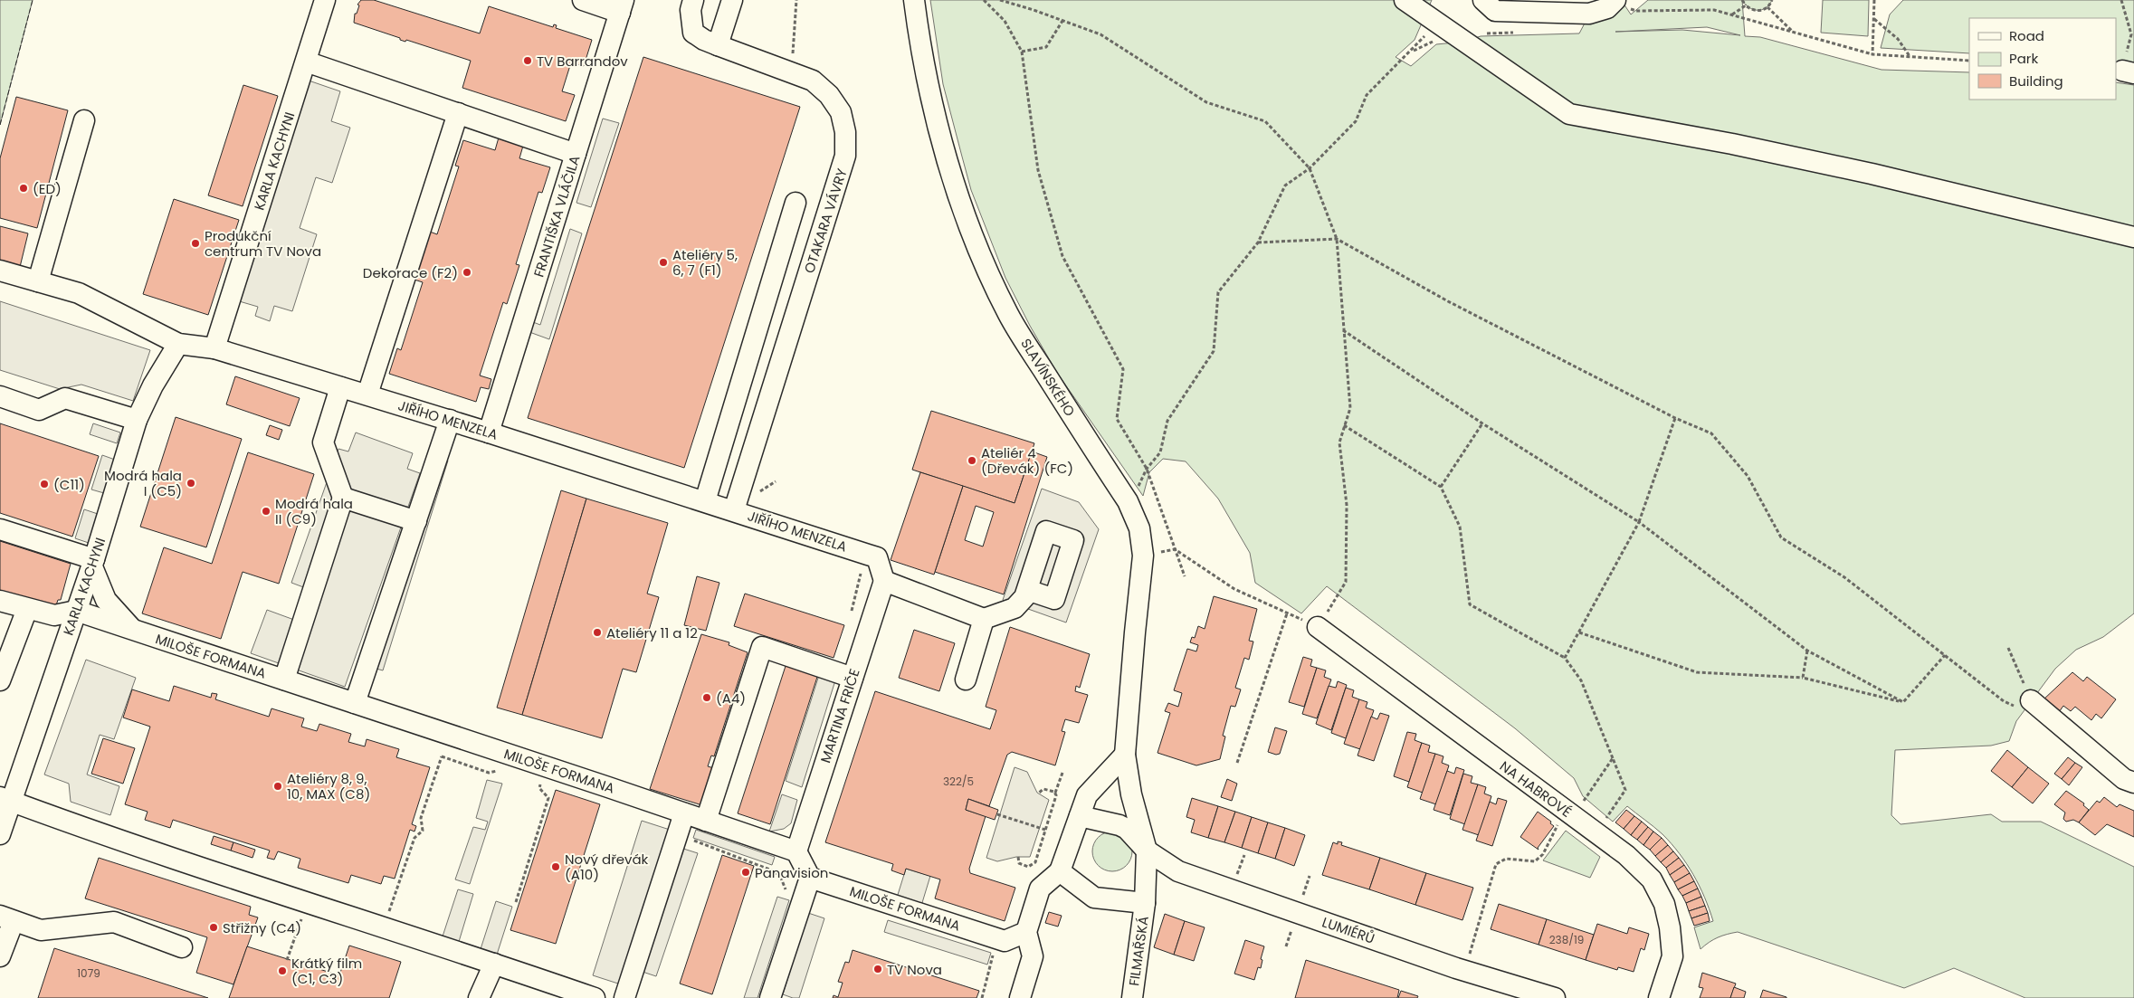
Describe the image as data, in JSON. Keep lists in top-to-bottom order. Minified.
{"streets":{"street":["KARLA KACHYNI","FRANTIŠKA VLÁČILA","OTAKARA VÁVRY","SLAVÍNSKÉHO","JIŘÍHO MENZELA","MILOŠE FORMANA","MARTINA FRIČE","NA HABROVÉ","LUMIÉRŮ","FILMAŘSKÁ"]},"crossings":[["KARLA KACHYNI","JIŘÍHO MENZELA"],["KARLA KACHYNI","MILOŠE FORMANA"],["FRANTIŠKA VLÁČILA","JIŘÍHO MENZELA"],["OTAKARA VÁVRY","JIŘÍHO MENZELA"],["SLAVÍNSKÉHO","LUMIÉRŮ"],["SLAVÍNSKÉHO","FILMAŘSKÁ"],["JIŘÍHO MENZELA","MARTINA FRIČE"],["MILOŠE FORMANA","MARTINA FRIČE"],["LUMIÉRŮ","FILMAŘSKÁ"]],"places":["TV Barrandov","(ED)","Produkční centrum TV Nova","Ateliéry 5, 6, 7 (F1)","Dekorace (F2)","Ateliér 4 (Dřevák) (FC)","Modrá hala I (C5)","(C11)","Modrá hala II (C9)","Ateliéry 11 a 12","(A4)","Ateliéry 8, 9, 10, MAX (C8)","Nový dřevák (A10)","Panavision","Střižny (C4)","TV Nova","Krátký film (C1, C3)"],"house_numbers":["322/5","238/19","1079"],"legend":["Road","Park","Building"]}
